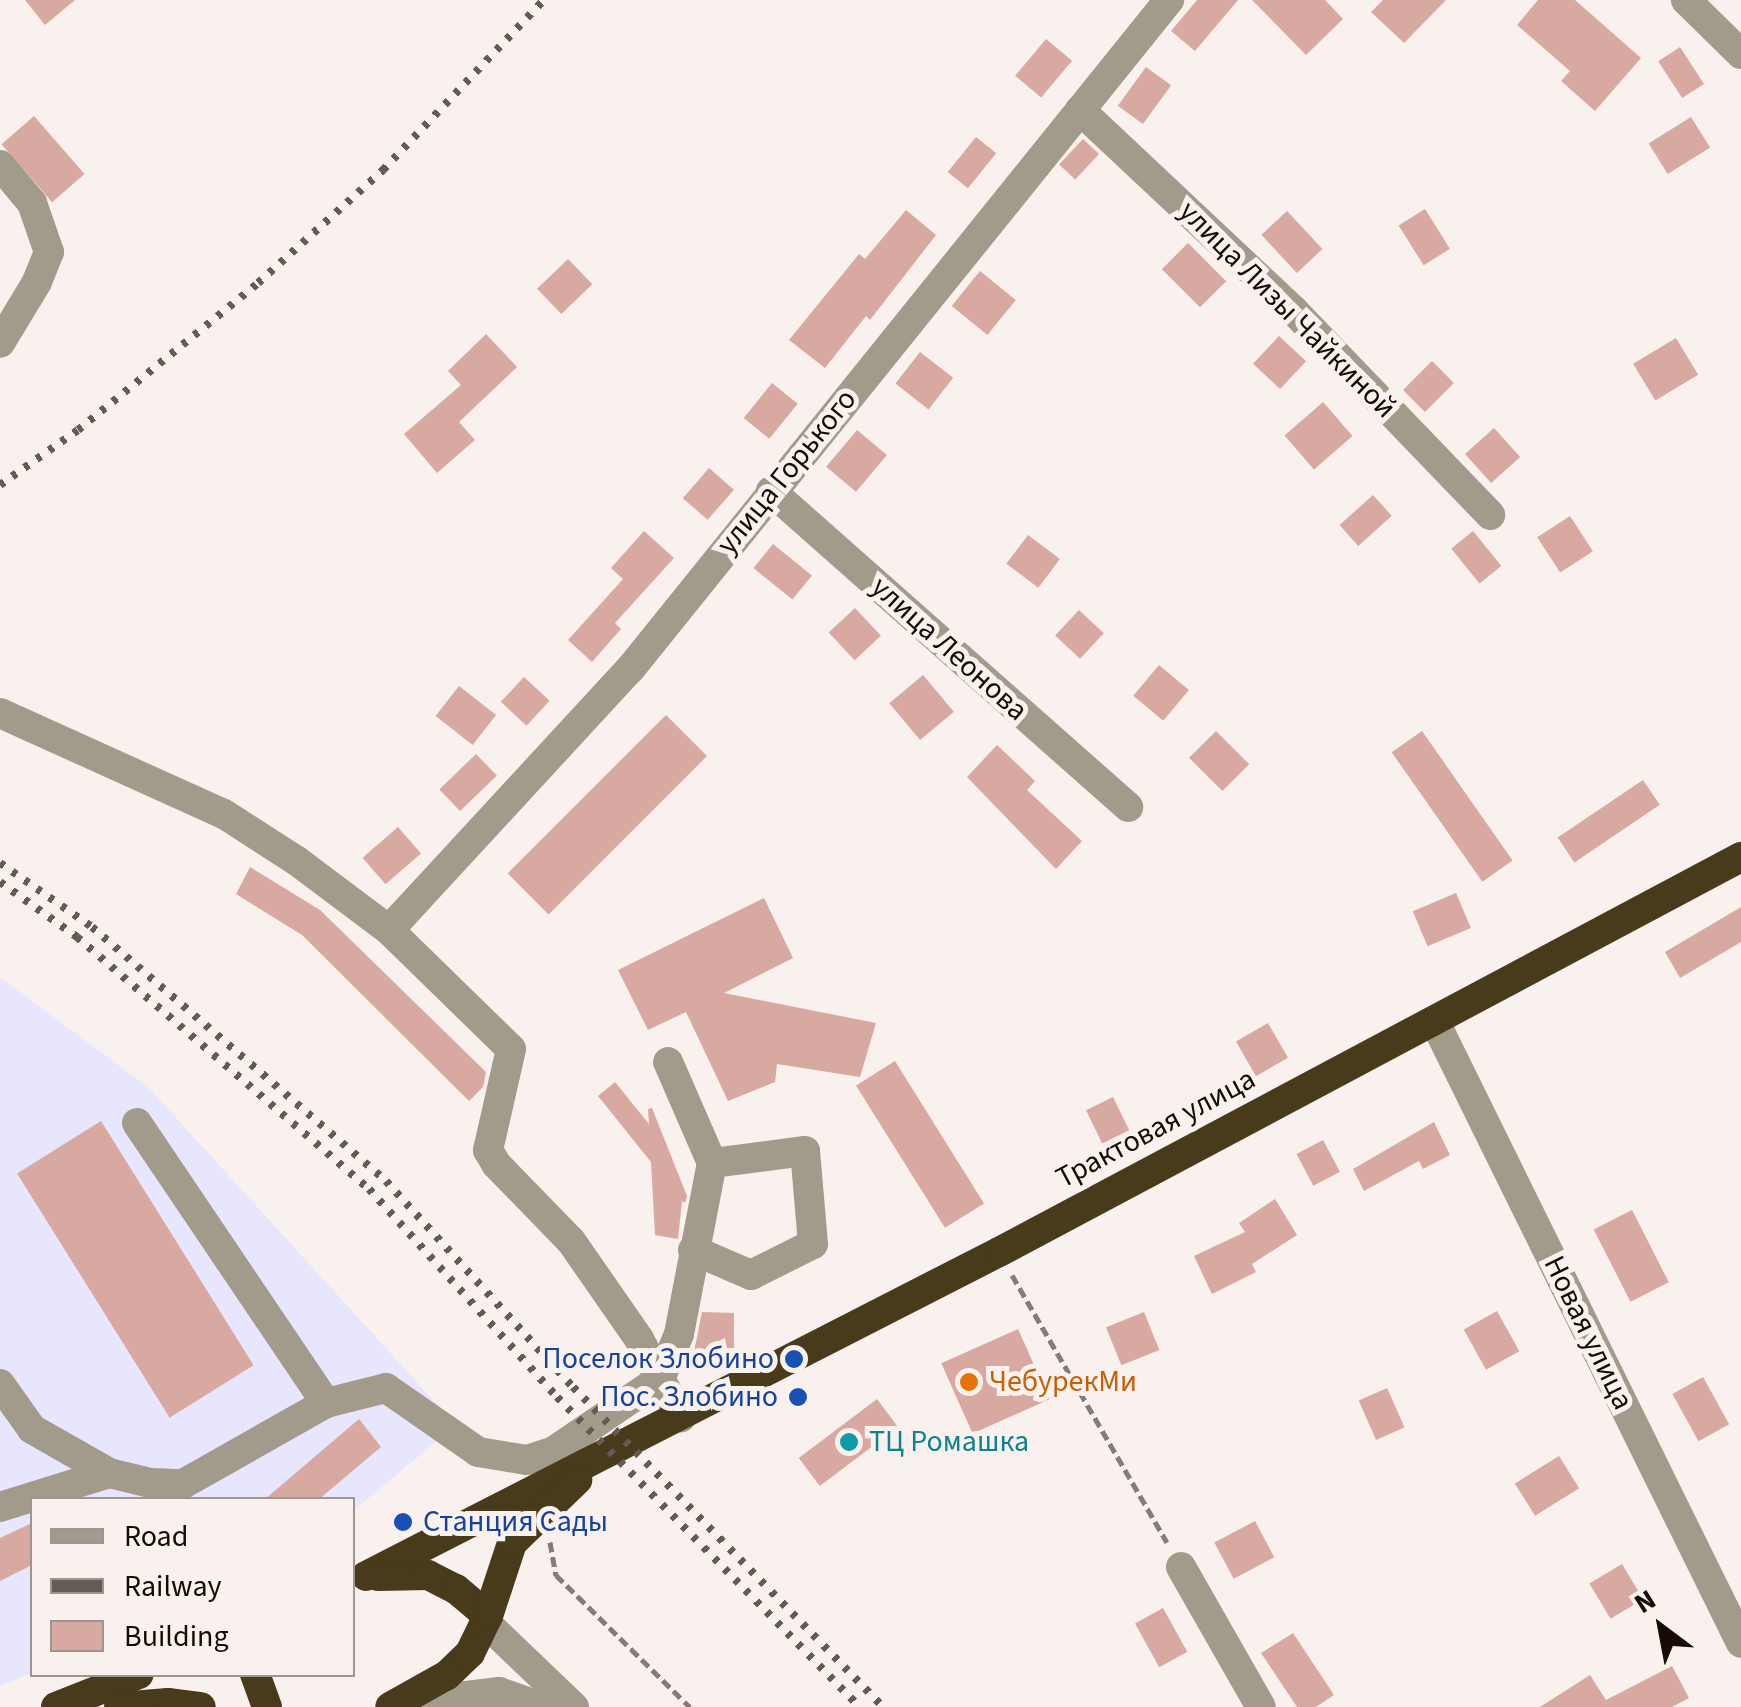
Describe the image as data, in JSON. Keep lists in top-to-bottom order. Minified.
{"streets":{"highway":["Трактовая улица"],"street":["улица Лизы Чайкиной","улица Горького","улица Леонова","Новая улица"]},"crossings":[["улица Лизы Чайкиной","улица Горького"],["улица Горького","улица Леонова"],["Трактовая улица","Новая улица"]],"places":["Поселок Злобино","ЧебурекМи","Пос. Злобино","ТЦ Ромашка","Станция Сады"],"legend":["Road","Railway","Building"],"north":"top left"}
